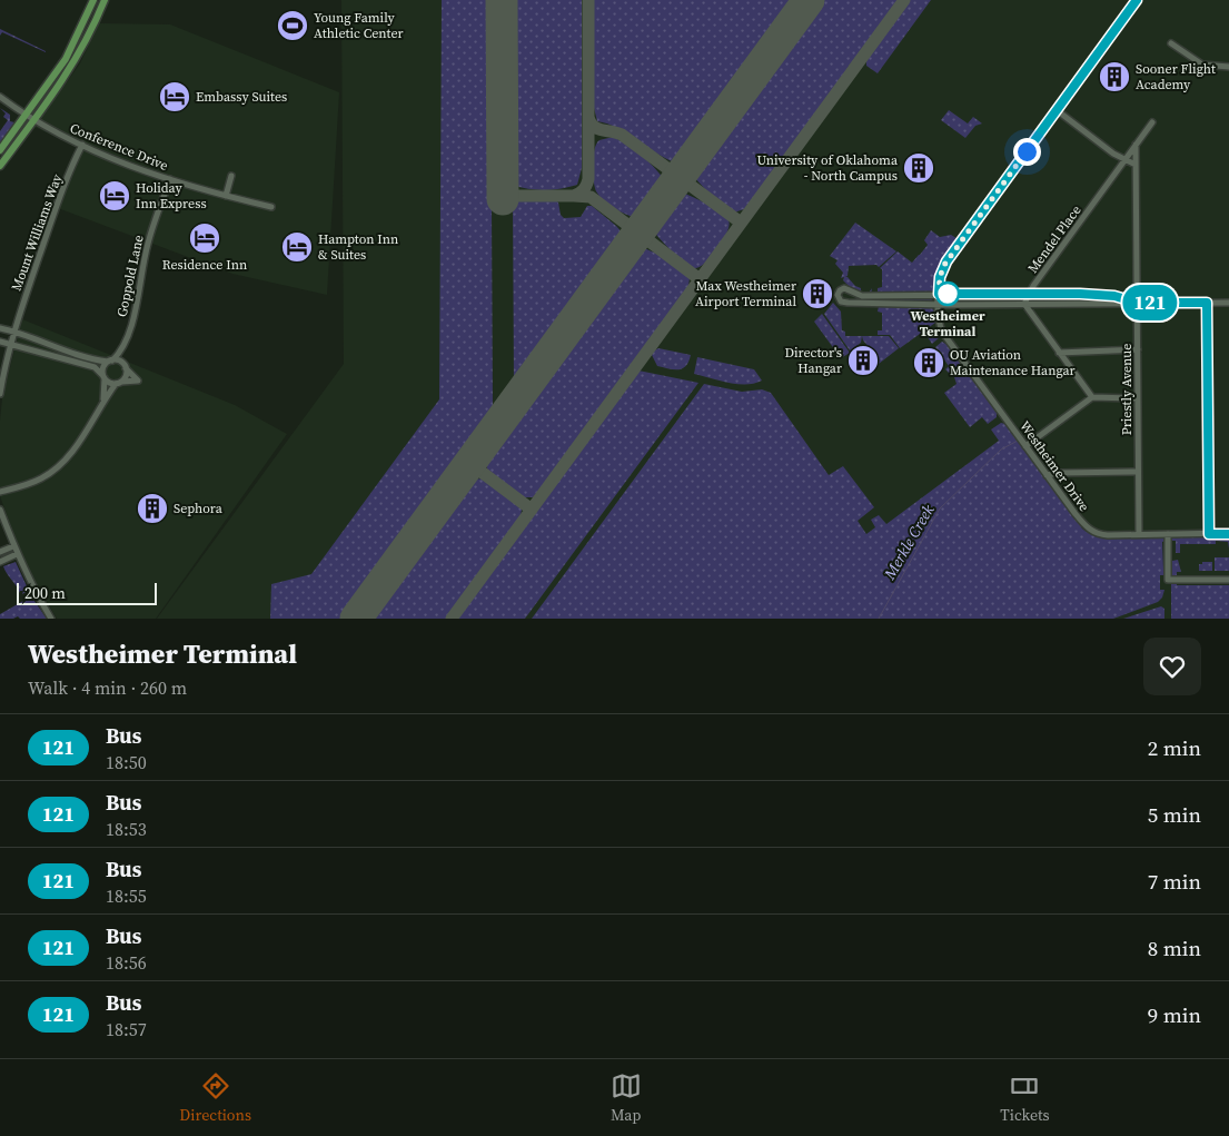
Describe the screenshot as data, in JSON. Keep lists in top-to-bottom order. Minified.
{"streets":{"street":["Conference Drive","Mount Williams Way","Mendel Place","Goppold Lane","Priestly Avenue","Westheimer Drive"]},"crossings":[["Conference Drive","Mount Williams Way"],["Conference Drive","Goppold Lane"],["Mendel Place","Priestly Avenue"],["Priestly Avenue","Westheimer Drive"]],"water":["Merkle Creek"],"places":{"sports":["Young Family Athletic Center"],"building":["Sooner Flight Academy","University of Oklahoma - North Campus","Max Westheimer Airport Terminal","Director's Hangar","OU Aviation Maintenance Hangar","Sephora"],"hotel":["Embassy Suites","Holiday Inn Express","Residence Inn","Hampton Inn & Suites"],"other":["Westheimer Terminal"]},"lines":["bus line 121"],"scale_bar":"200 m","page":{"on_map":"121","scale":"200 m","heading":["Westheimer Terminal","Walk · 4 min · 260 m"],"list":[{"mark":"121","name":"Bus","note":"18:50","value":"2 min"},{"mark":"121","name":"Bus","note":"18:53","value":"5 min"},{"mark":"121","name":"Bus","note":"18:55","value":"7 min"},{"mark":"121","name":"Bus","note":"18:56","value":"8 min"},{"mark":"121","name":"Bus","note":"18:57","value":"9 min"}],"tabs":["Directions","Map","Tickets"]}}
